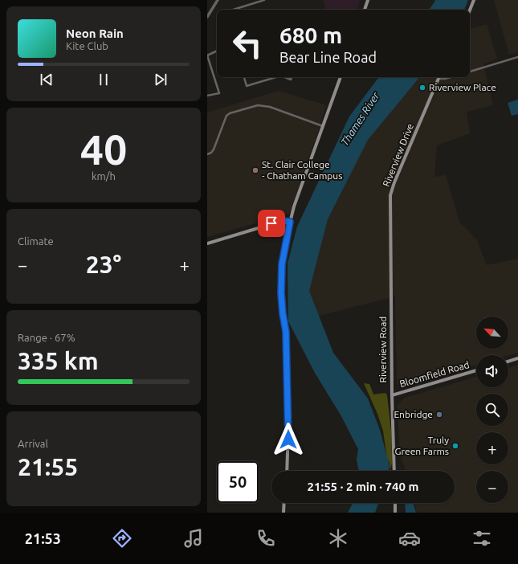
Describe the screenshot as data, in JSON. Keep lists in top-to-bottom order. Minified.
{"streets":{"main road":["Riverview Drive","Riverview Road","Bloomfield Road"]},"crossings":[["Riverview Drive","Riverview Road"],["Riverview Road","Bloomfield Road"]],"water":["Thames River"],"places":["Riverview Place","St. Clair College - Chatham Campus","Enbridge","Truly Green Farms"],"north":"top left","page":{"turn":["680 m","Bear Line Road"],"song":["Neon Rain","Kite Club"],"tile":[["40","km/h"],"Climate",["Range · 67%","335 km"],["Arrival","21:55"]],"heat":["−","23°","+"],"map_buttons":["+","−"],"limit":"50","trip":"21:55 · 2 min · 740 m","tabs":"21:53"}}
